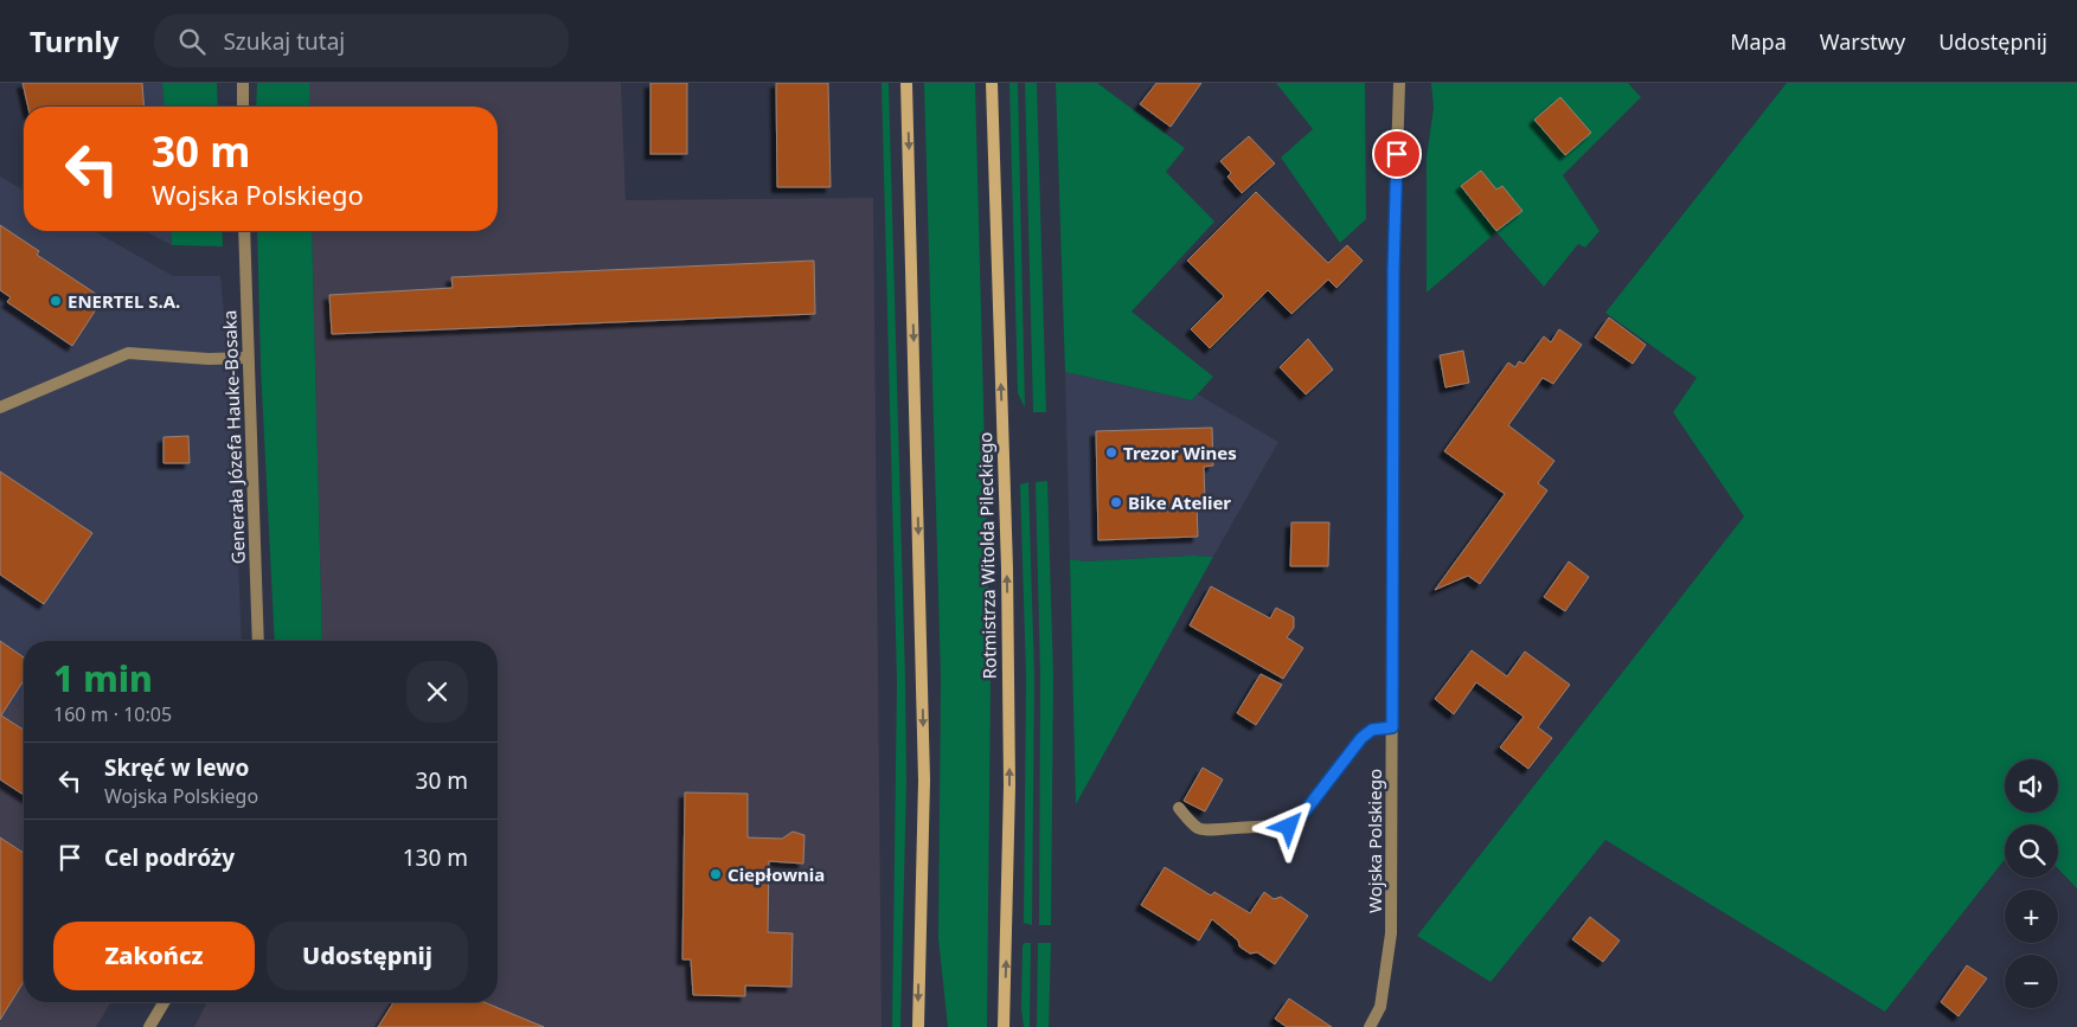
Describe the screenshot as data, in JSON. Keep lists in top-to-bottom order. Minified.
{"streets":{"main road":["Rotmistrza Witolda Pileckiego"],"street":["Generała Józefa Hauke-Bosaka","Wojska Polskiego"]},"places":["ENERTEL S.A.","Trezor Wines","Bike Atelier","Ciepłownia"],"page":{"header":"Turnly","search":"Szukaj tutaj","nav":["Mapa","Warstwy","Udostępnij"],"turn":["30 m","Wojska Polskiego"],"heading":["1 min","160 m · 10:05"],"list":[{"name":"Skręć w lewo","note":"Wojska Polskiego","value":"30 m"},{"name":"Cel podróży","value":"130 m"}],"map_buttons":["+","−"],"buttons":["Zakończ","Udostępnij"]}}
